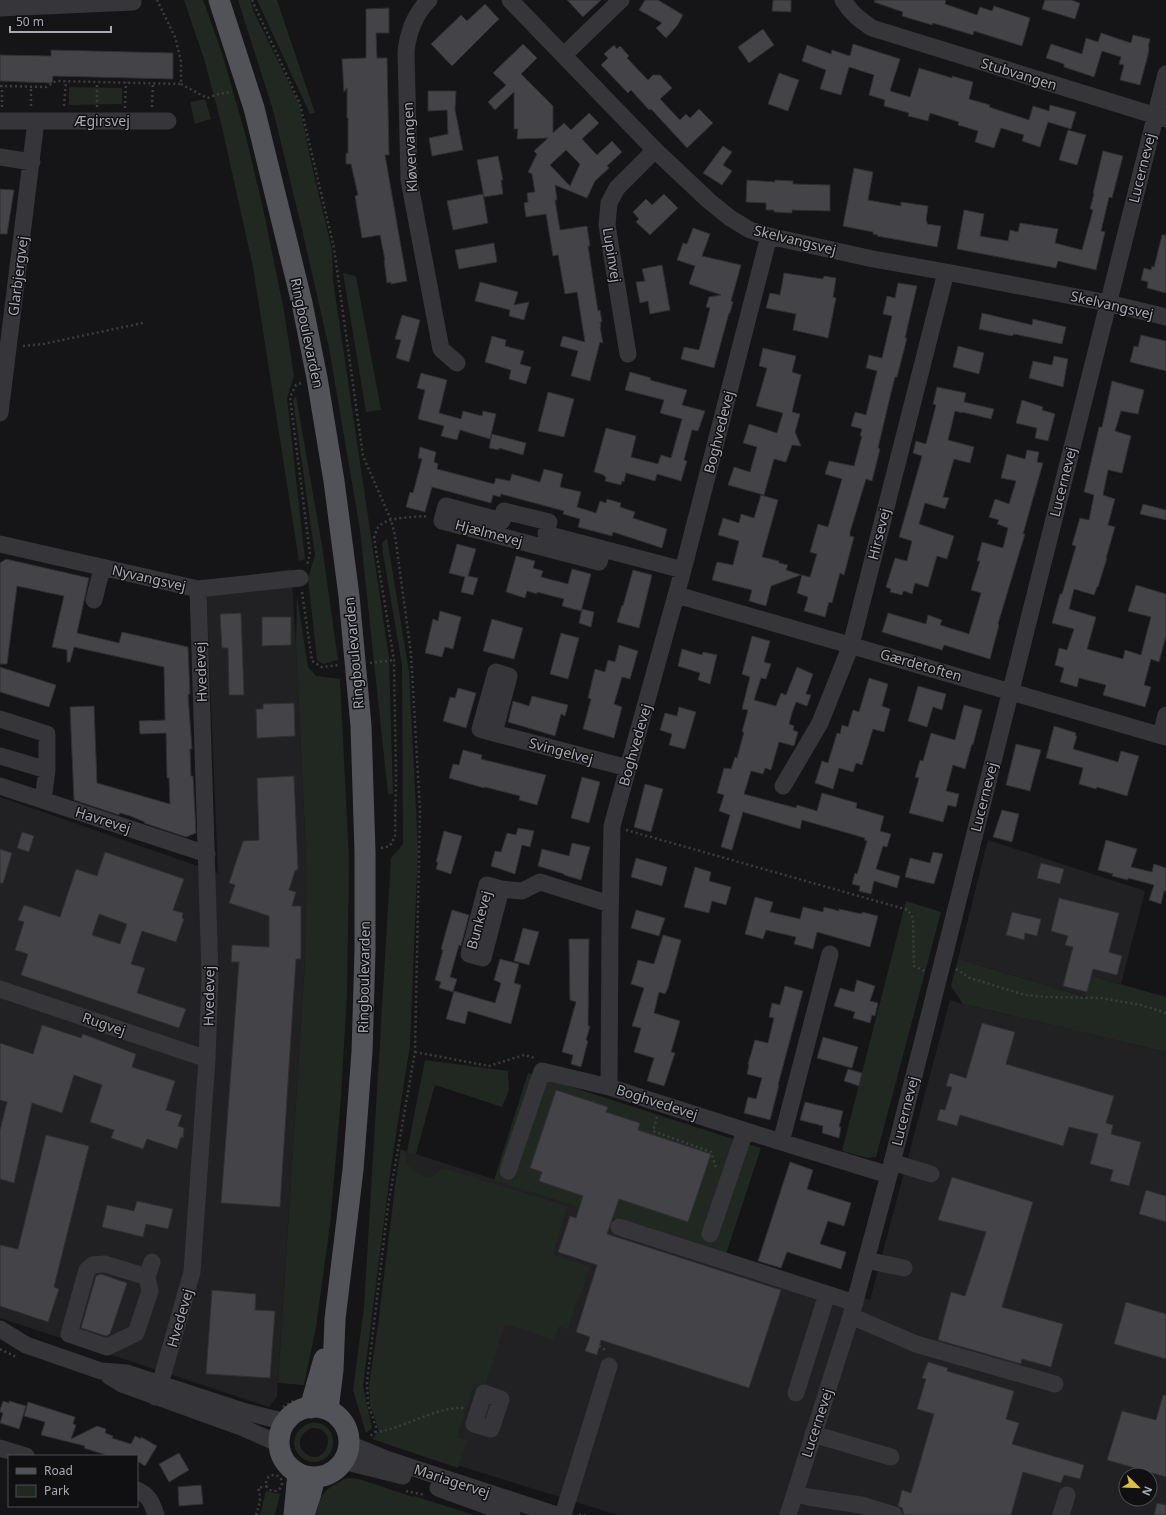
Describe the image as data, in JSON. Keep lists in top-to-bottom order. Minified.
{"streets":{"main road":["Ringboulevarden"],"street":["Stubvangen","Ægirsvej","Kløvervangen","Lucernevej","Skelvangsvej","Lupinvej","Glarbjergvej","Boghvedevej","Hjælmevej","Hirsevej","Nyvangsvej","Gærdetoften","Hvedevej","Svingelvej","Havrevej","Bunkevej","Rugvej","Mariagervej"]},"crossings":[["Stubvangen","Lucernevej"],["Lucernevej","Skelvangsvej"],["Lucernevej","Boghvedevej"],["Lucernevej","Gærdetoften"],["Skelvangsvej","Lupinvej"],["Skelvangsvej","Boghvedevej"],["Skelvangsvej","Hirsevej"],["Ringboulevarden","Mariagervej"],["Boghvedevej","Hjælmevej"],["Boghvedevej","Gærdetoften"],["Boghvedevej","Svingelvej"],["Boghvedevej","Bunkevej"],["Hirsevej","Gærdetoften"],["Nyvangsvej","Hvedevej"],["Hvedevej","Havrevej"],["Hvedevej","Rugvej"]],"legend":["Road","Park"],"scale_bar":"50 m","north":"bottom right"}
